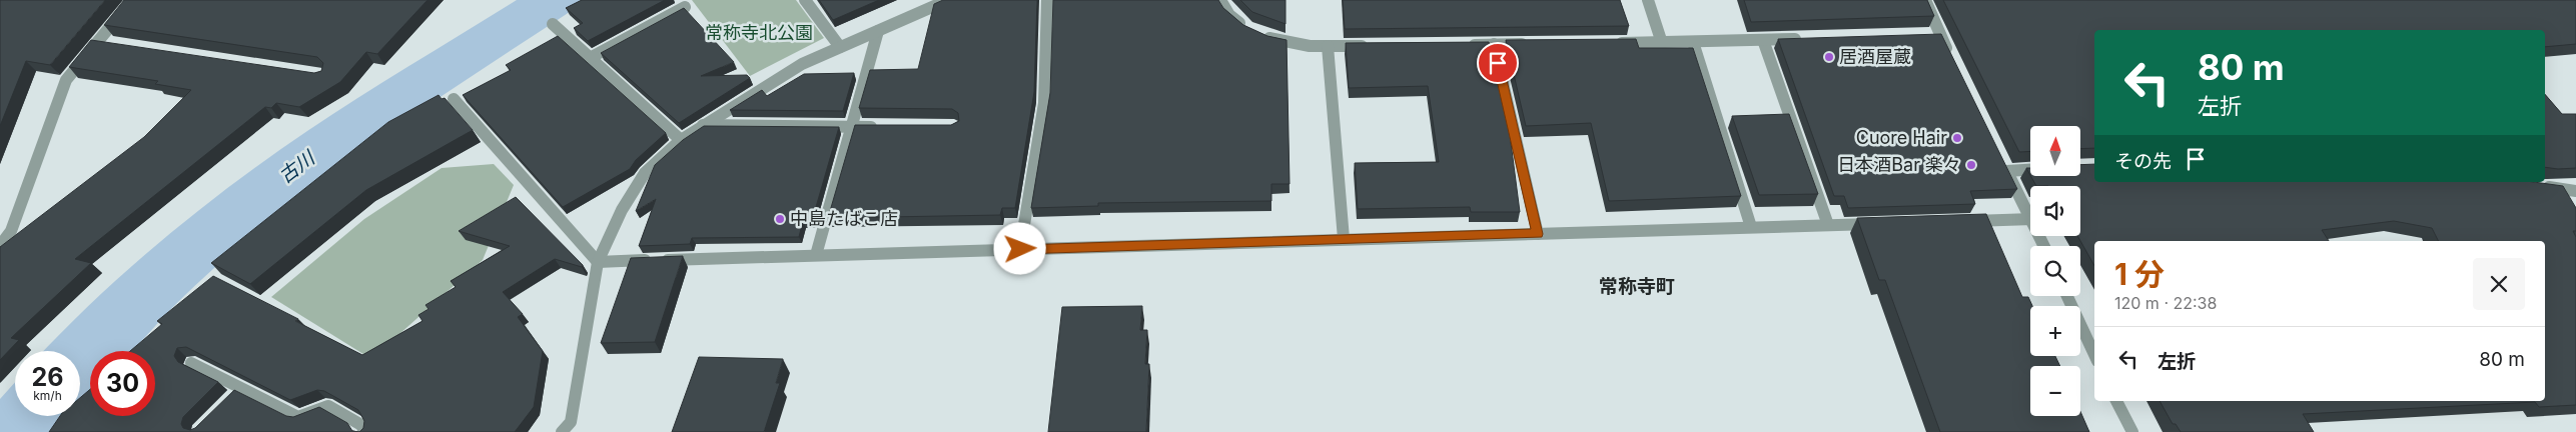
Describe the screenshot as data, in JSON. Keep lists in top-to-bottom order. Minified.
{"districts":["常称寺町"],"water":["古川"],"parks":["常称寺北公園"],"places":["居酒屋蔵","Cuore Hair","日本酒Bar 楽々","中島たばこ店"],"north":"top","page":{"turn":["80 m","左折"],"map_buttons":["+","−"],"then":"その先","heading":["1 分","120 m · 22:38"],"list":[{"name":"左折","value":"80 m"}],"speed":"26 km/h","limit":"30"}}
